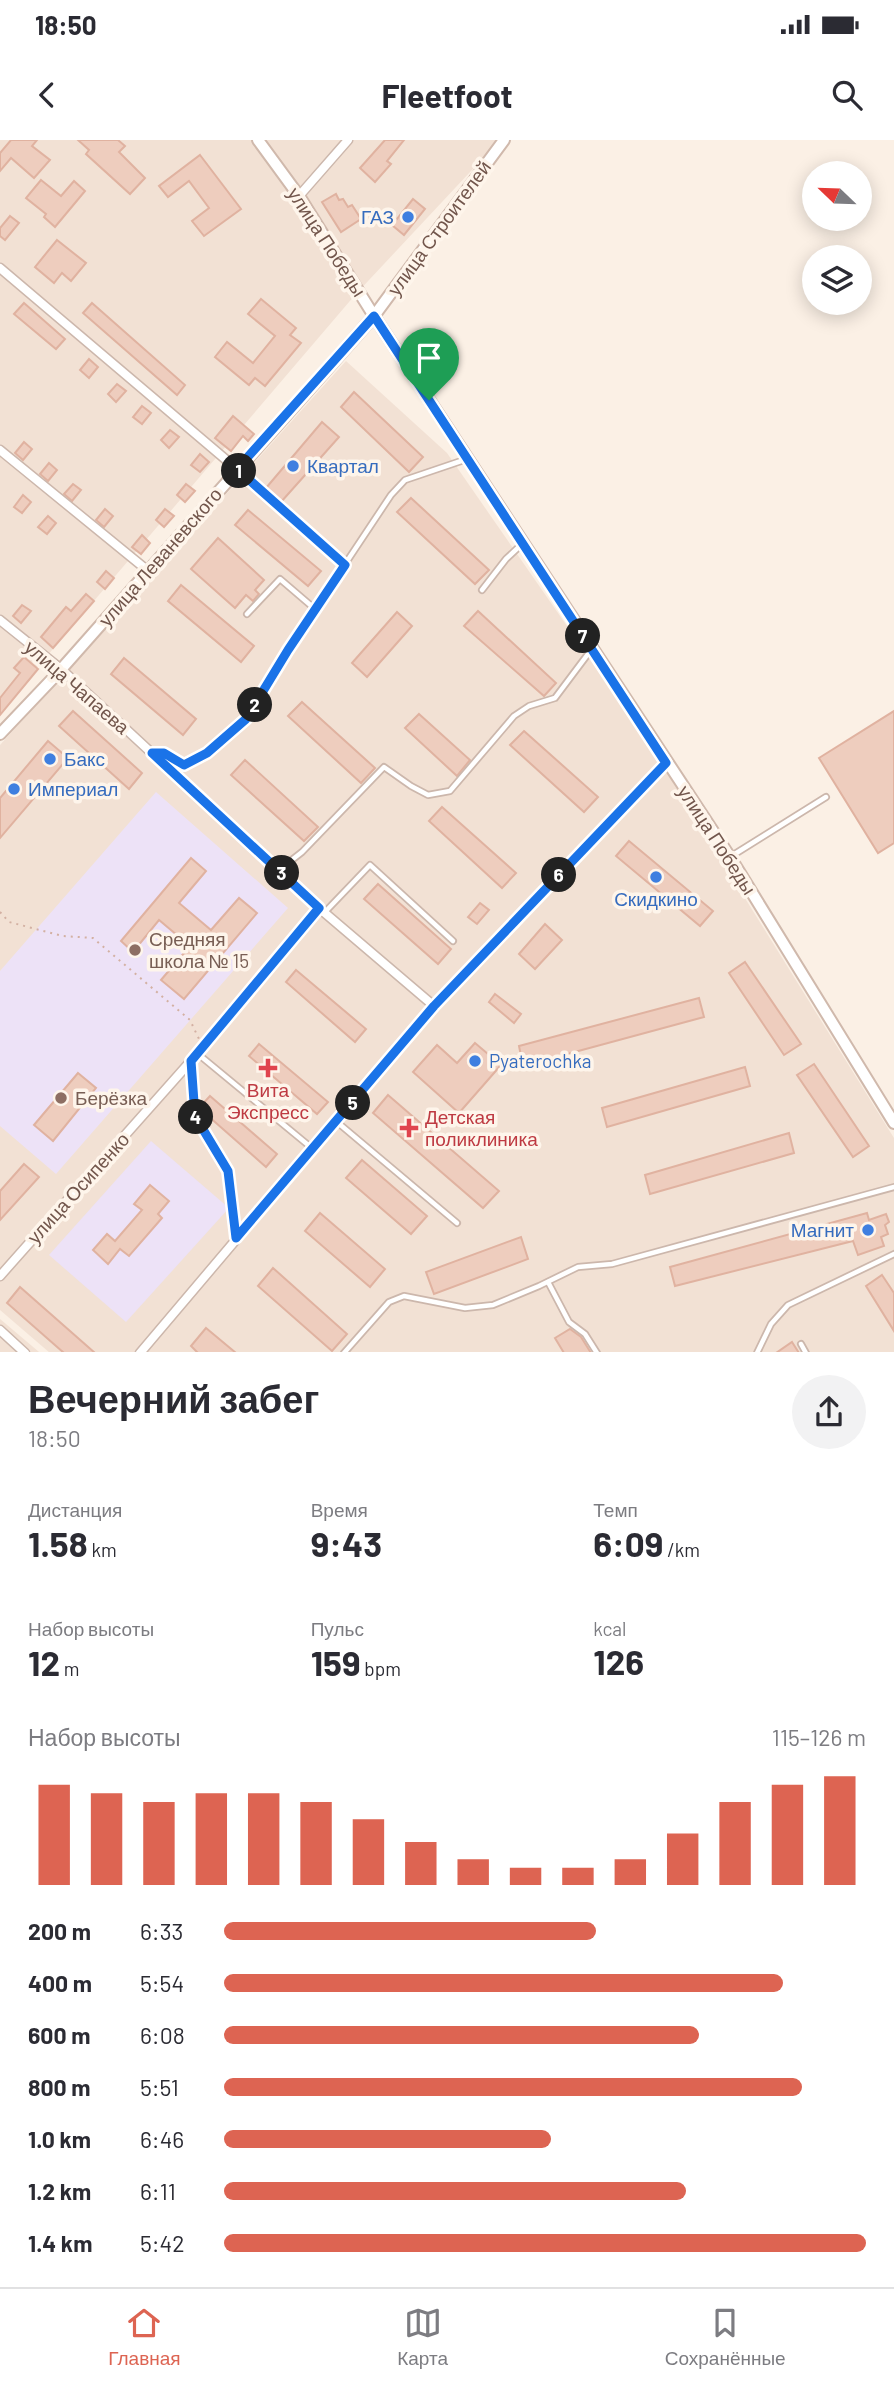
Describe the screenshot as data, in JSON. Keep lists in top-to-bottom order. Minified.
{"streets":{"street":["улица Строителей","улица Победы","улица Леваневского","улица Чапаева","улица Осипенко"]},"crossings":[["улица Строителей","улица Победы"],["улица Строителей","улица Леваневского"],["улица Победы","улица Леваневского"],["улица Леваневского","улица Чапаева"],["улица Чапаева","улица Осипенко"]],"places":{"other":["ГАЗ","Квартал","Бакс","Империал","Скидкино","Средняя школа № 15","Pyaterochka","Берёзка","Магнит"],"health":["Вита Экспресс","Детская поликлиника"]},"north":"top left","page":{"status":"18:50","header":"Fleetfoot","pins":["1","7","2","3","6","5","4"],"heading":["Вечерний забег","18:50"],"stats":[["Дистанция","1.58 km"],["Время","9:43"],["Темп","6:09 /km"],["Набор высоты","12 m"],["Пульс","159 bpm"],["kcal","126"]],"chart":["Набор высоты","115–126 m"],"list":[{"name":"200 m","note":"6:33"},{"name":"400 m","note":"5:54"},{"name":"600 m","note":"6:08"},{"name":"800 m","note":"5:51"},{"name":"1.0 km","note":"6:46"},{"name":"1.2 km","note":"6:11"},{"name":"1.4 km","note":"5:42"}],"tabs":["Главная","Карта","Сохранённые"]}}
